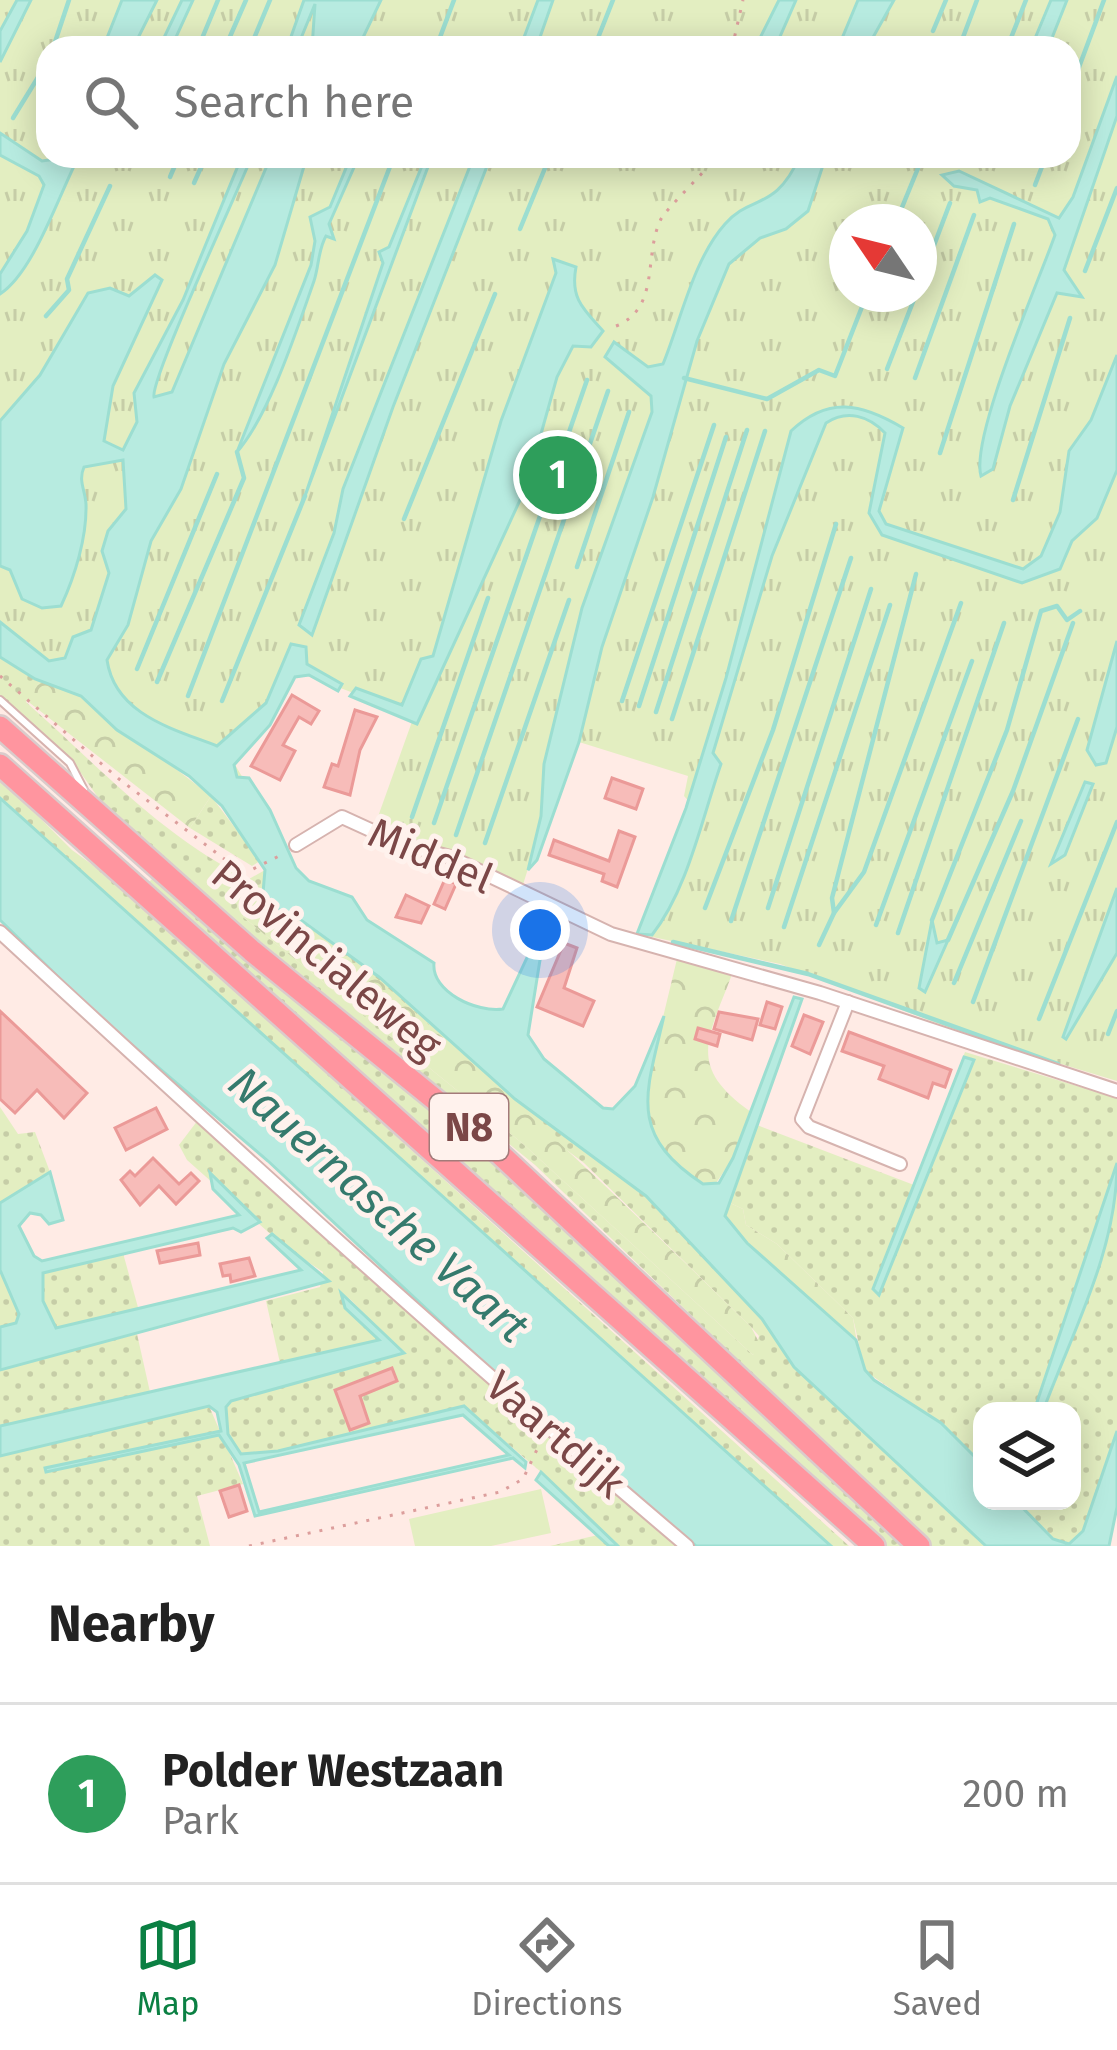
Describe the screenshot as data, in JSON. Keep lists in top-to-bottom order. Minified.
{"streets":{"highway":["Provincialeweg","N8"],"street":["Middel","Vaartdijk"]},"water":["Nauernasche Vaart"],"north":"top left","page":{"search":"Search here","pins":"1","heading":"Nearby","list":[{"mark":"1","name":"Polder Westzaan","note":"Park","value":"200 m"}],"nav":["Map","Directions","Saved"]}}
